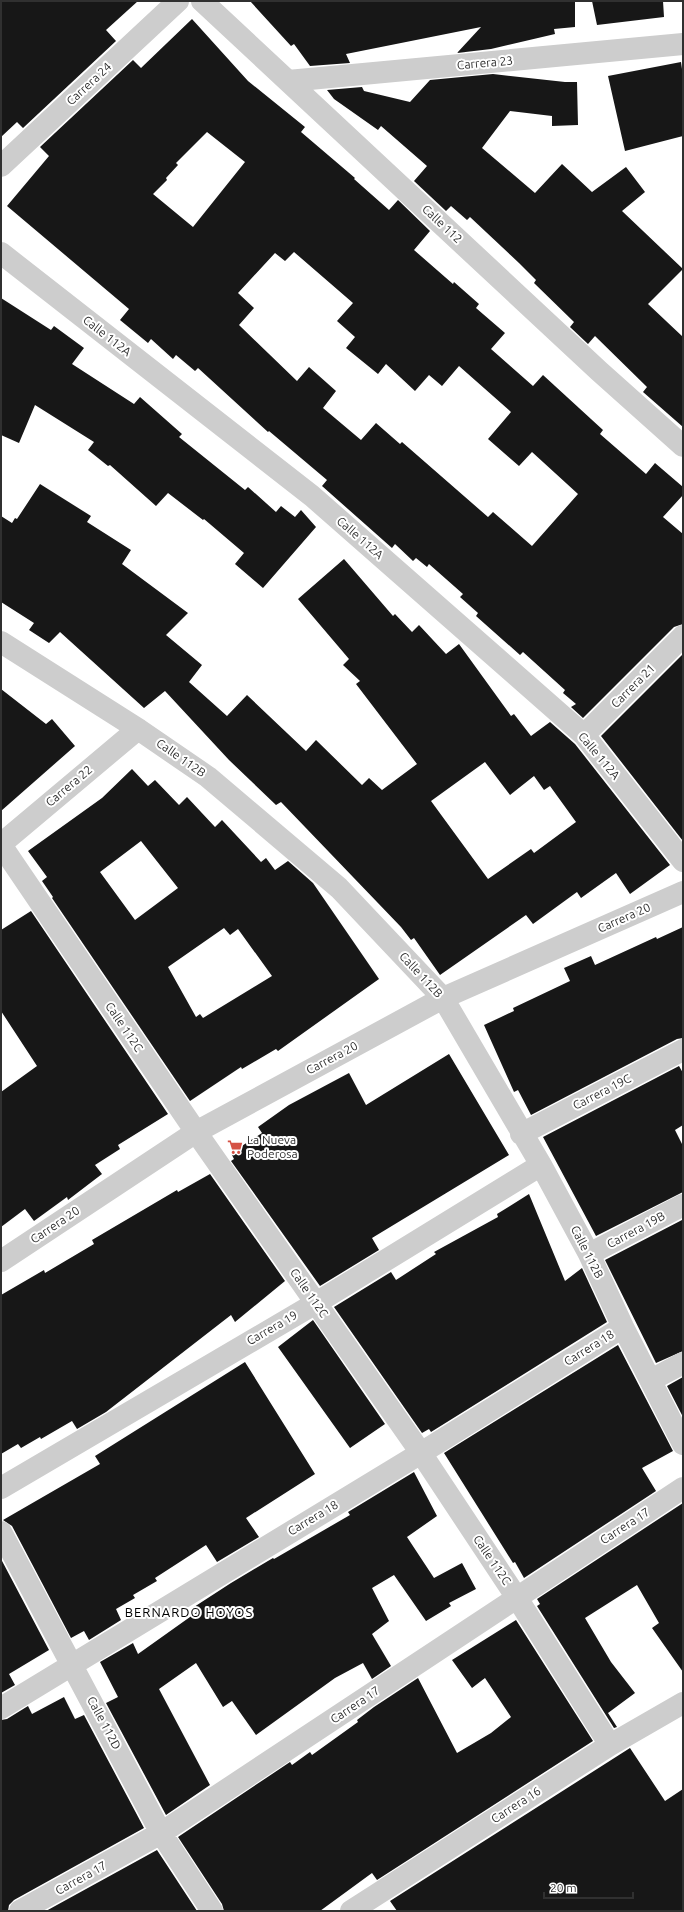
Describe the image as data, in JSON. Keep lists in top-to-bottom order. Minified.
{"streets":{"street":["Carrera 23","Carrera 24","Calle 112","Calle 112A","Carrera 21","Calle 112B","Carrera 22","Carrera 20","Calle 112C","Carrera 19C","Carrera 19B","Carrera 19","Carrera 18","Carrera 17","Calle 112D","Carrera 16"]},"crossings":[["Carrera 23","Calle 112"],["Calle 112A","Carrera 21"],["Calle 112B","Carrera 22"],["Calle 112B","Carrera 20"],["Calle 112B","Carrera 19C"],["Calle 112B","Carrera 19B"],["Calle 112B","Carrera 19"],["Calle 112B","Carrera 18"],["Carrera 22","Calle 112C"],["Carrera 20","Calle 112C"],["Calle 112C","Carrera 19"],["Calle 112C","Carrera 18"],["Calle 112C","Carrera 17"],["Calle 112C","Carrera 16"],["Carrera 18","Calle 112D"],["Carrera 17","Calle 112D"]],"districts":["BERNARDO HOYOS"],"places":{"supermarket":["La Nueva Poderosa"]},"scale_bar":"20 m"}
